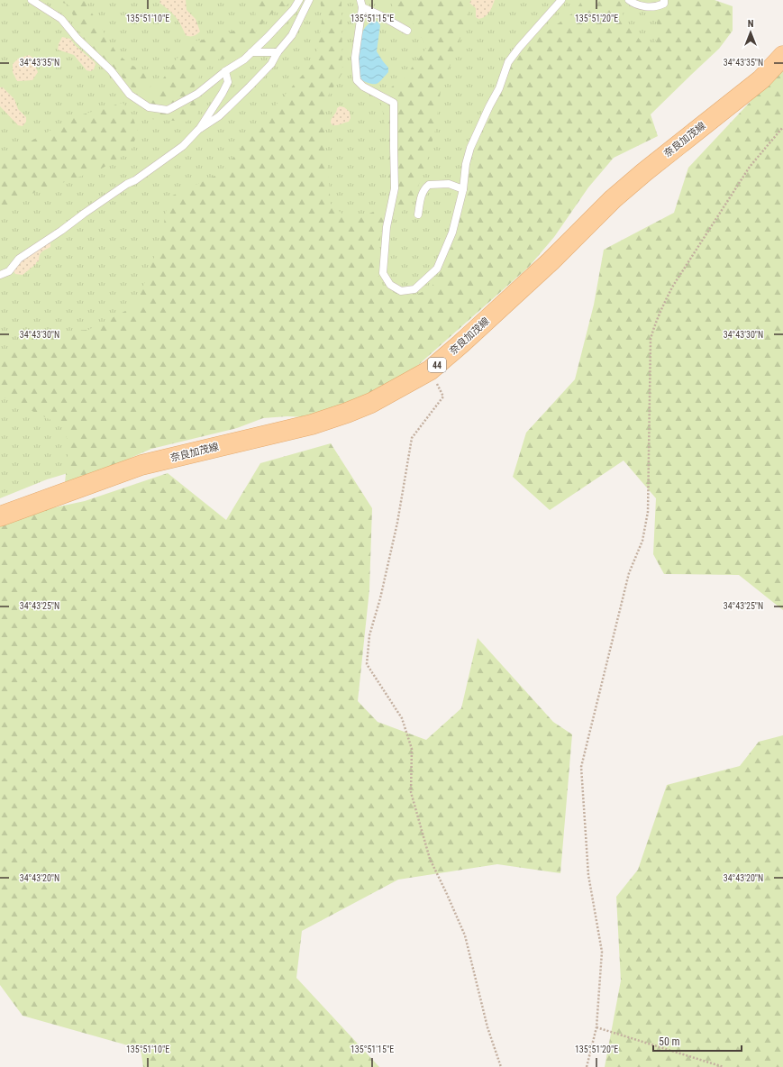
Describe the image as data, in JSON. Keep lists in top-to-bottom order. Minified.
{"streets":{"main road":["奈良加茂線","44"]},"scale_bar":"50 m","north":"top","coordinates":["135°51'10\"E","135°51'15\"E","135°51'20\"E","34°43'35\"N","34°43'30\"N","34°43'25\"N","34°43'20\"N"]}
